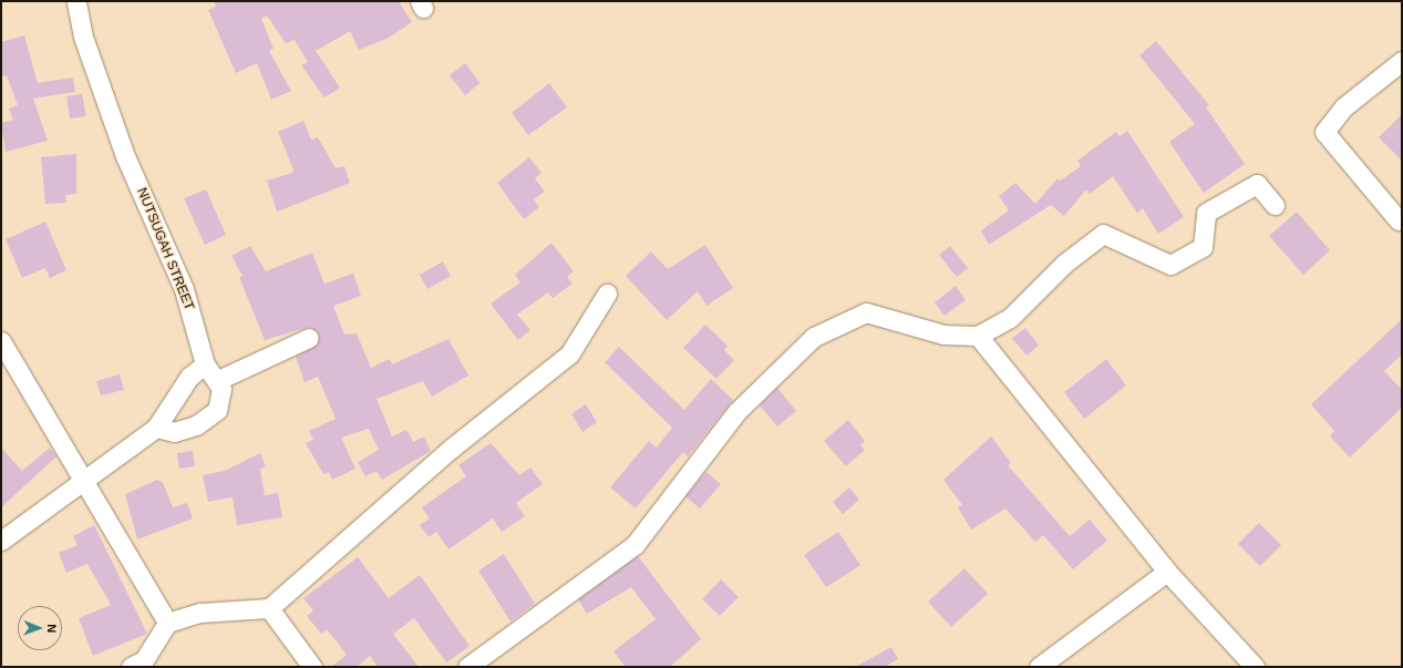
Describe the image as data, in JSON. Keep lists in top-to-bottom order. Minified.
{"streets":{"street":["NUTSUGAH STREET"]},"north":"right"}
